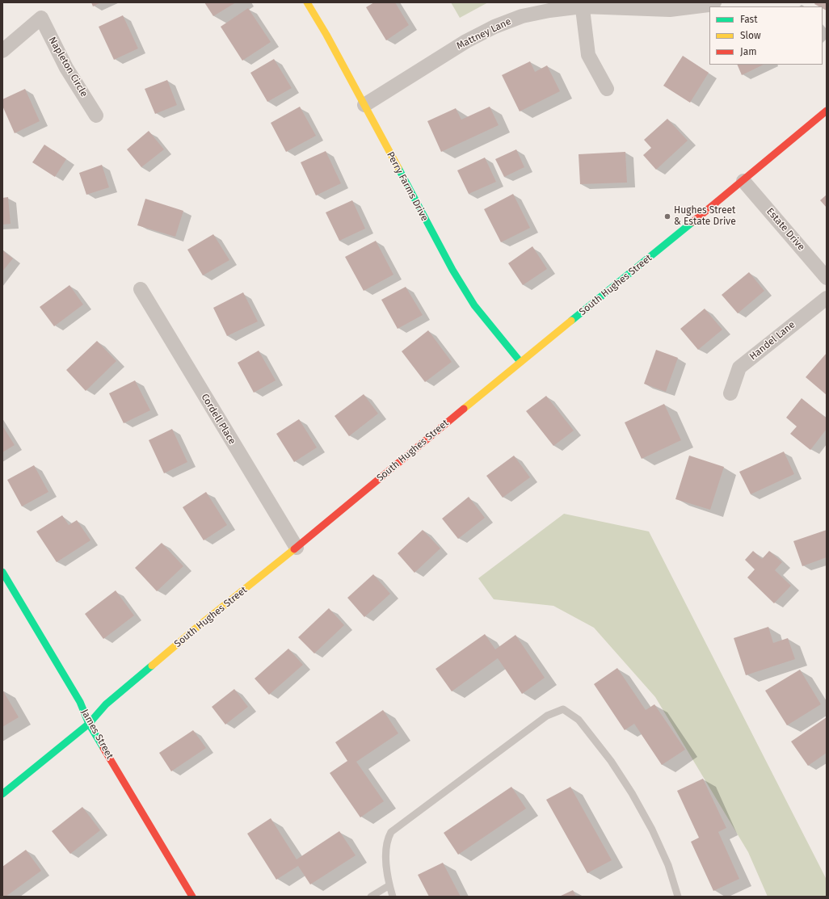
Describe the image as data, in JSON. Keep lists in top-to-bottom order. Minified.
{"streets":{"street":["Mattney Lane","Napleton Circle","Perry Farms Drive","Estate Drive","South Hughes Street","Handel Lane","Cordell Place","James Street"]},"crossings":[["Mattney Lane","Perry Farms Drive"],["Perry Farms Drive","South Hughes Street"],["Estate Drive","South Hughes Street"],["South Hughes Street","Cordell Place"],["South Hughes Street","James Street"]],"places":["Hughes Street & Estate Drive"],"legend":["Fast","Slow","Jam"]}
